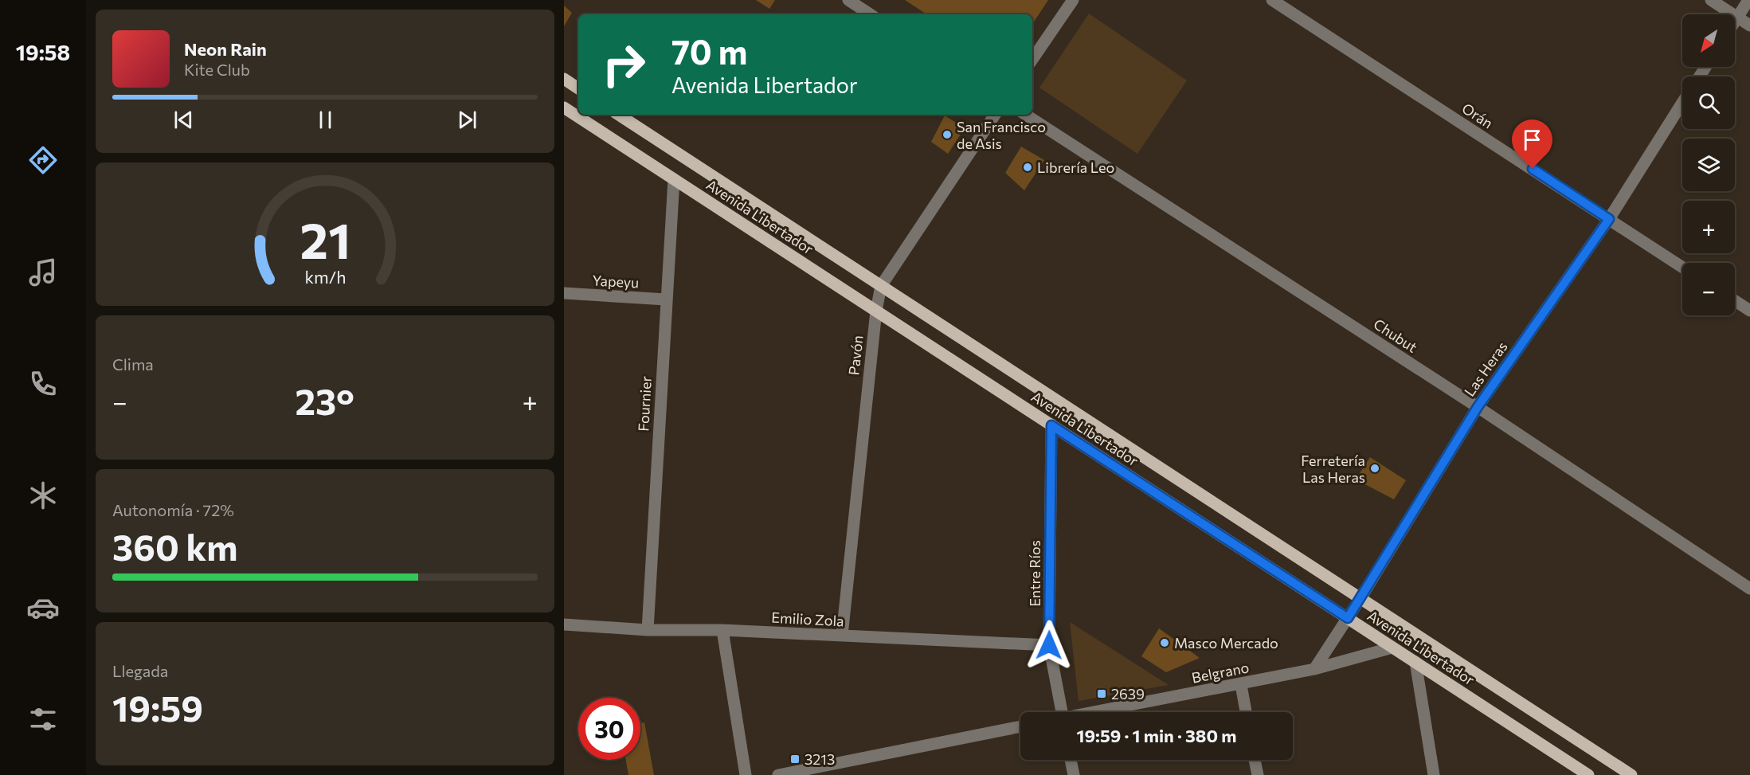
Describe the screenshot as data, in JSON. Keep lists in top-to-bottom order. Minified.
{"streets":{"main road":["Avenida Libertador"],"street":["Orán","Yapeyu","Chubut","Pavón","Las Heras","Fournier","Entre Ríos","Emilio Zola","Belgrano"]},"crossings":[["Orán","Las Heras"],["Avenida Libertador","Pavón"],["Avenida Libertador","Las Heras"],["Avenida Libertador","Fournier"],["Avenida Libertador","Entre Ríos"],["Avenida Libertador","Belgrano"],["Yapeyu","Fournier"],["Chubut","Las Heras"],["Pavón","Emilio Zola"],["Las Heras","Belgrano"],["Fournier","Emilio Zola"],["Entre Ríos","Emilio Zola"]],"places":{"other":["San Francisco de Asis","Librería Leo","Ferretería Las Heras","Masco Mercado"],"transit":["2639","3213"]},"north":"bottom left","page":{"tabs":"19:58","map_buttons":["+","−"],"turn":["70 m","Avenida Libertador"],"song":["Neon Rain","Kite Club"],"tile":["Clima",["Autonomía · 72%","360 km"],["Llegada","19:59"]],"heat":["−","23°","+"],"limit":"30","trip":"19:59 · 1 min · 380 m","gauge":["21","km/h"]}}
